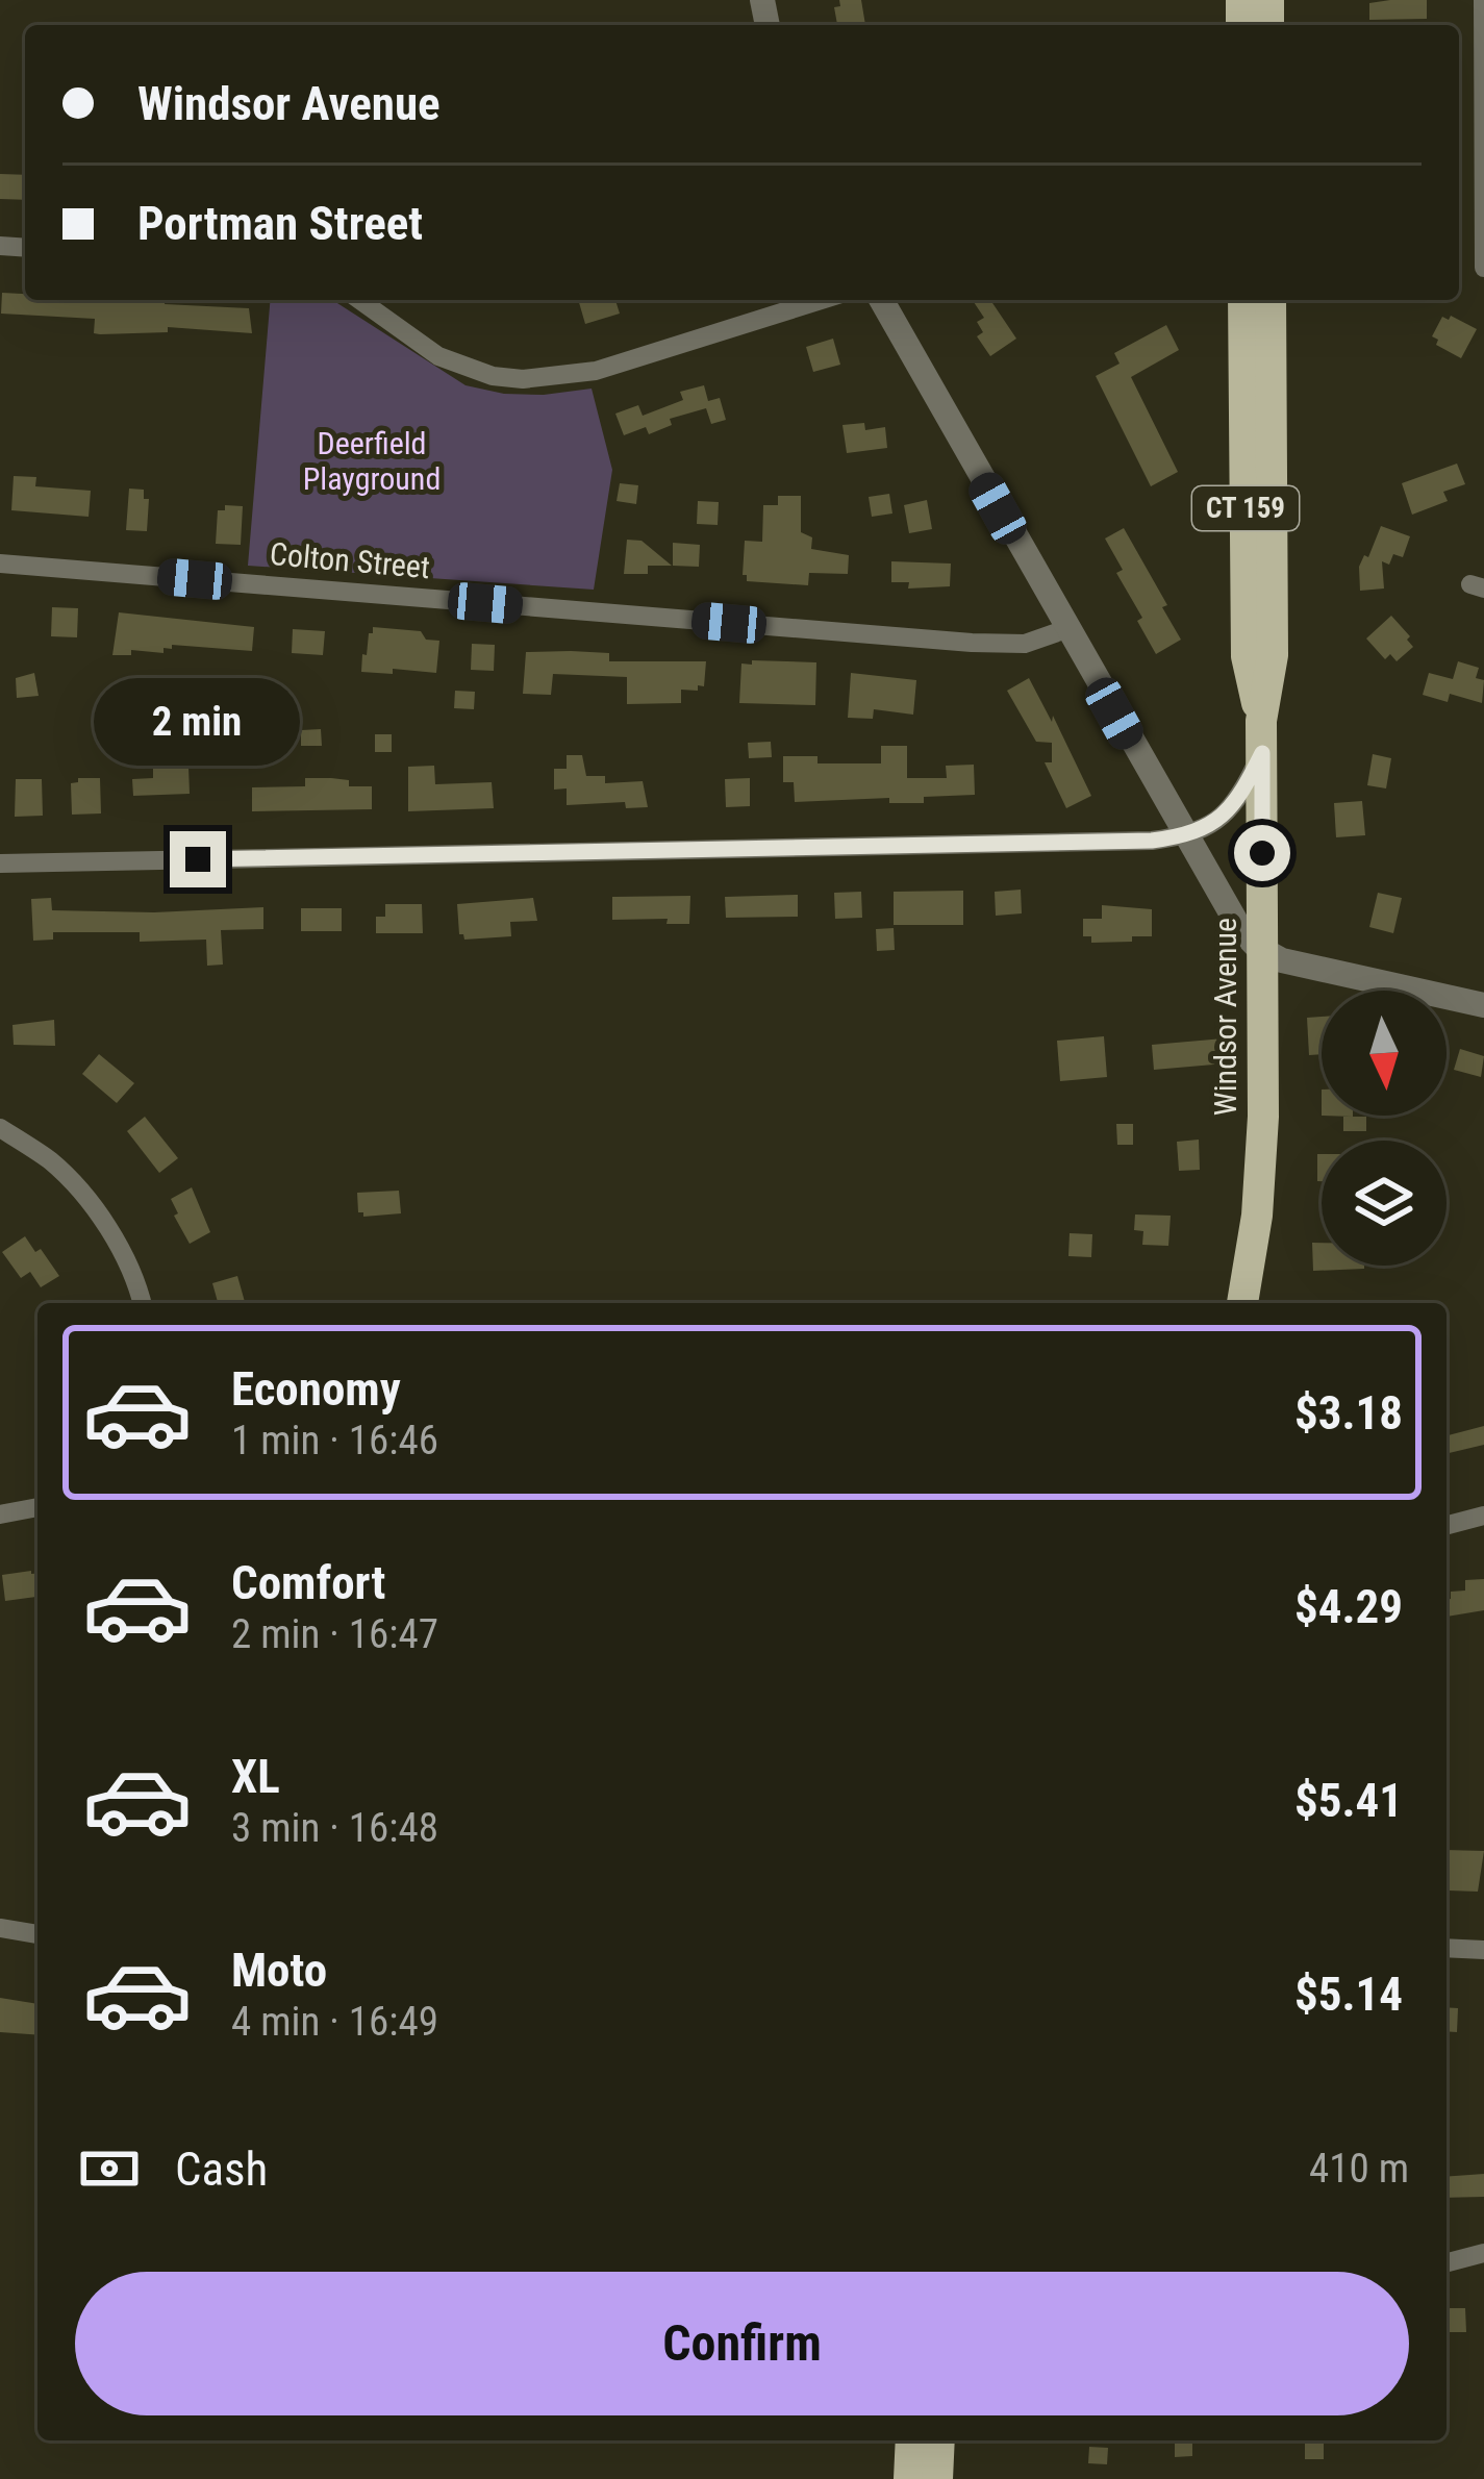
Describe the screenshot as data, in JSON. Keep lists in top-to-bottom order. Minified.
{"streets":{"main road":["CT 159","Windsor Avenue"],"street":["Colton Street"]},"parks":["Deerfield Playground"],"north":"bottom","page":{"banner":["Windsor Avenue","Portman Street"],"bubble":"2 min","list":[{"name":"Economy","note":"1 min · 16:46","value":"$3.18"},{"name":"Comfort","note":"2 min · 16:47","value":"$4.29"},{"name":"XL","note":"3 min · 16:48","value":"$5.41"},{"name":"Moto","note":"4 min · 16:49","value":"$5.14"}],"pay":["Cash","410 m"],"buttons":"Confirm"}}
